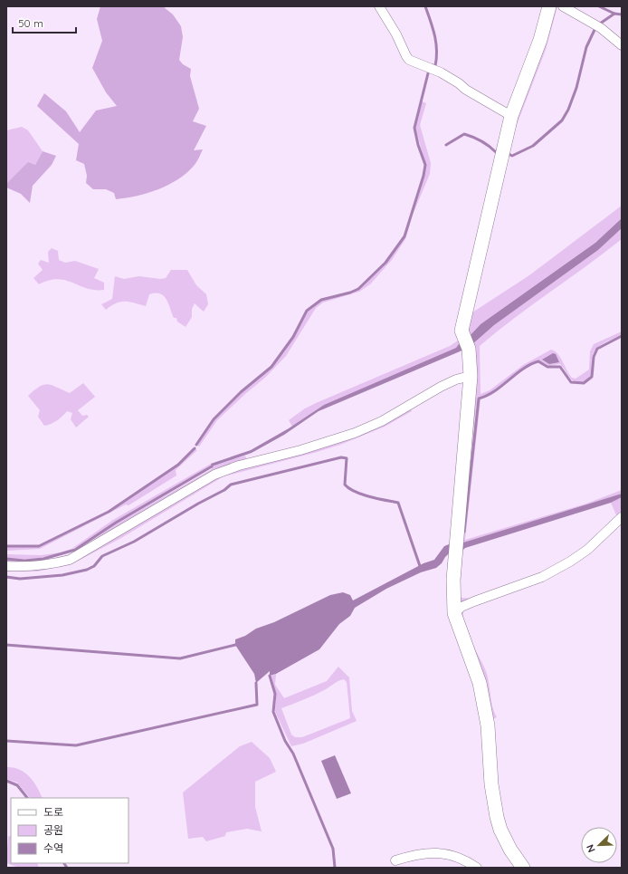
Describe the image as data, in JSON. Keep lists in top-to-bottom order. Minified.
{"legend":["도로","공원","수역"],"scale_bar":"50 m","north":"bottom left"}
